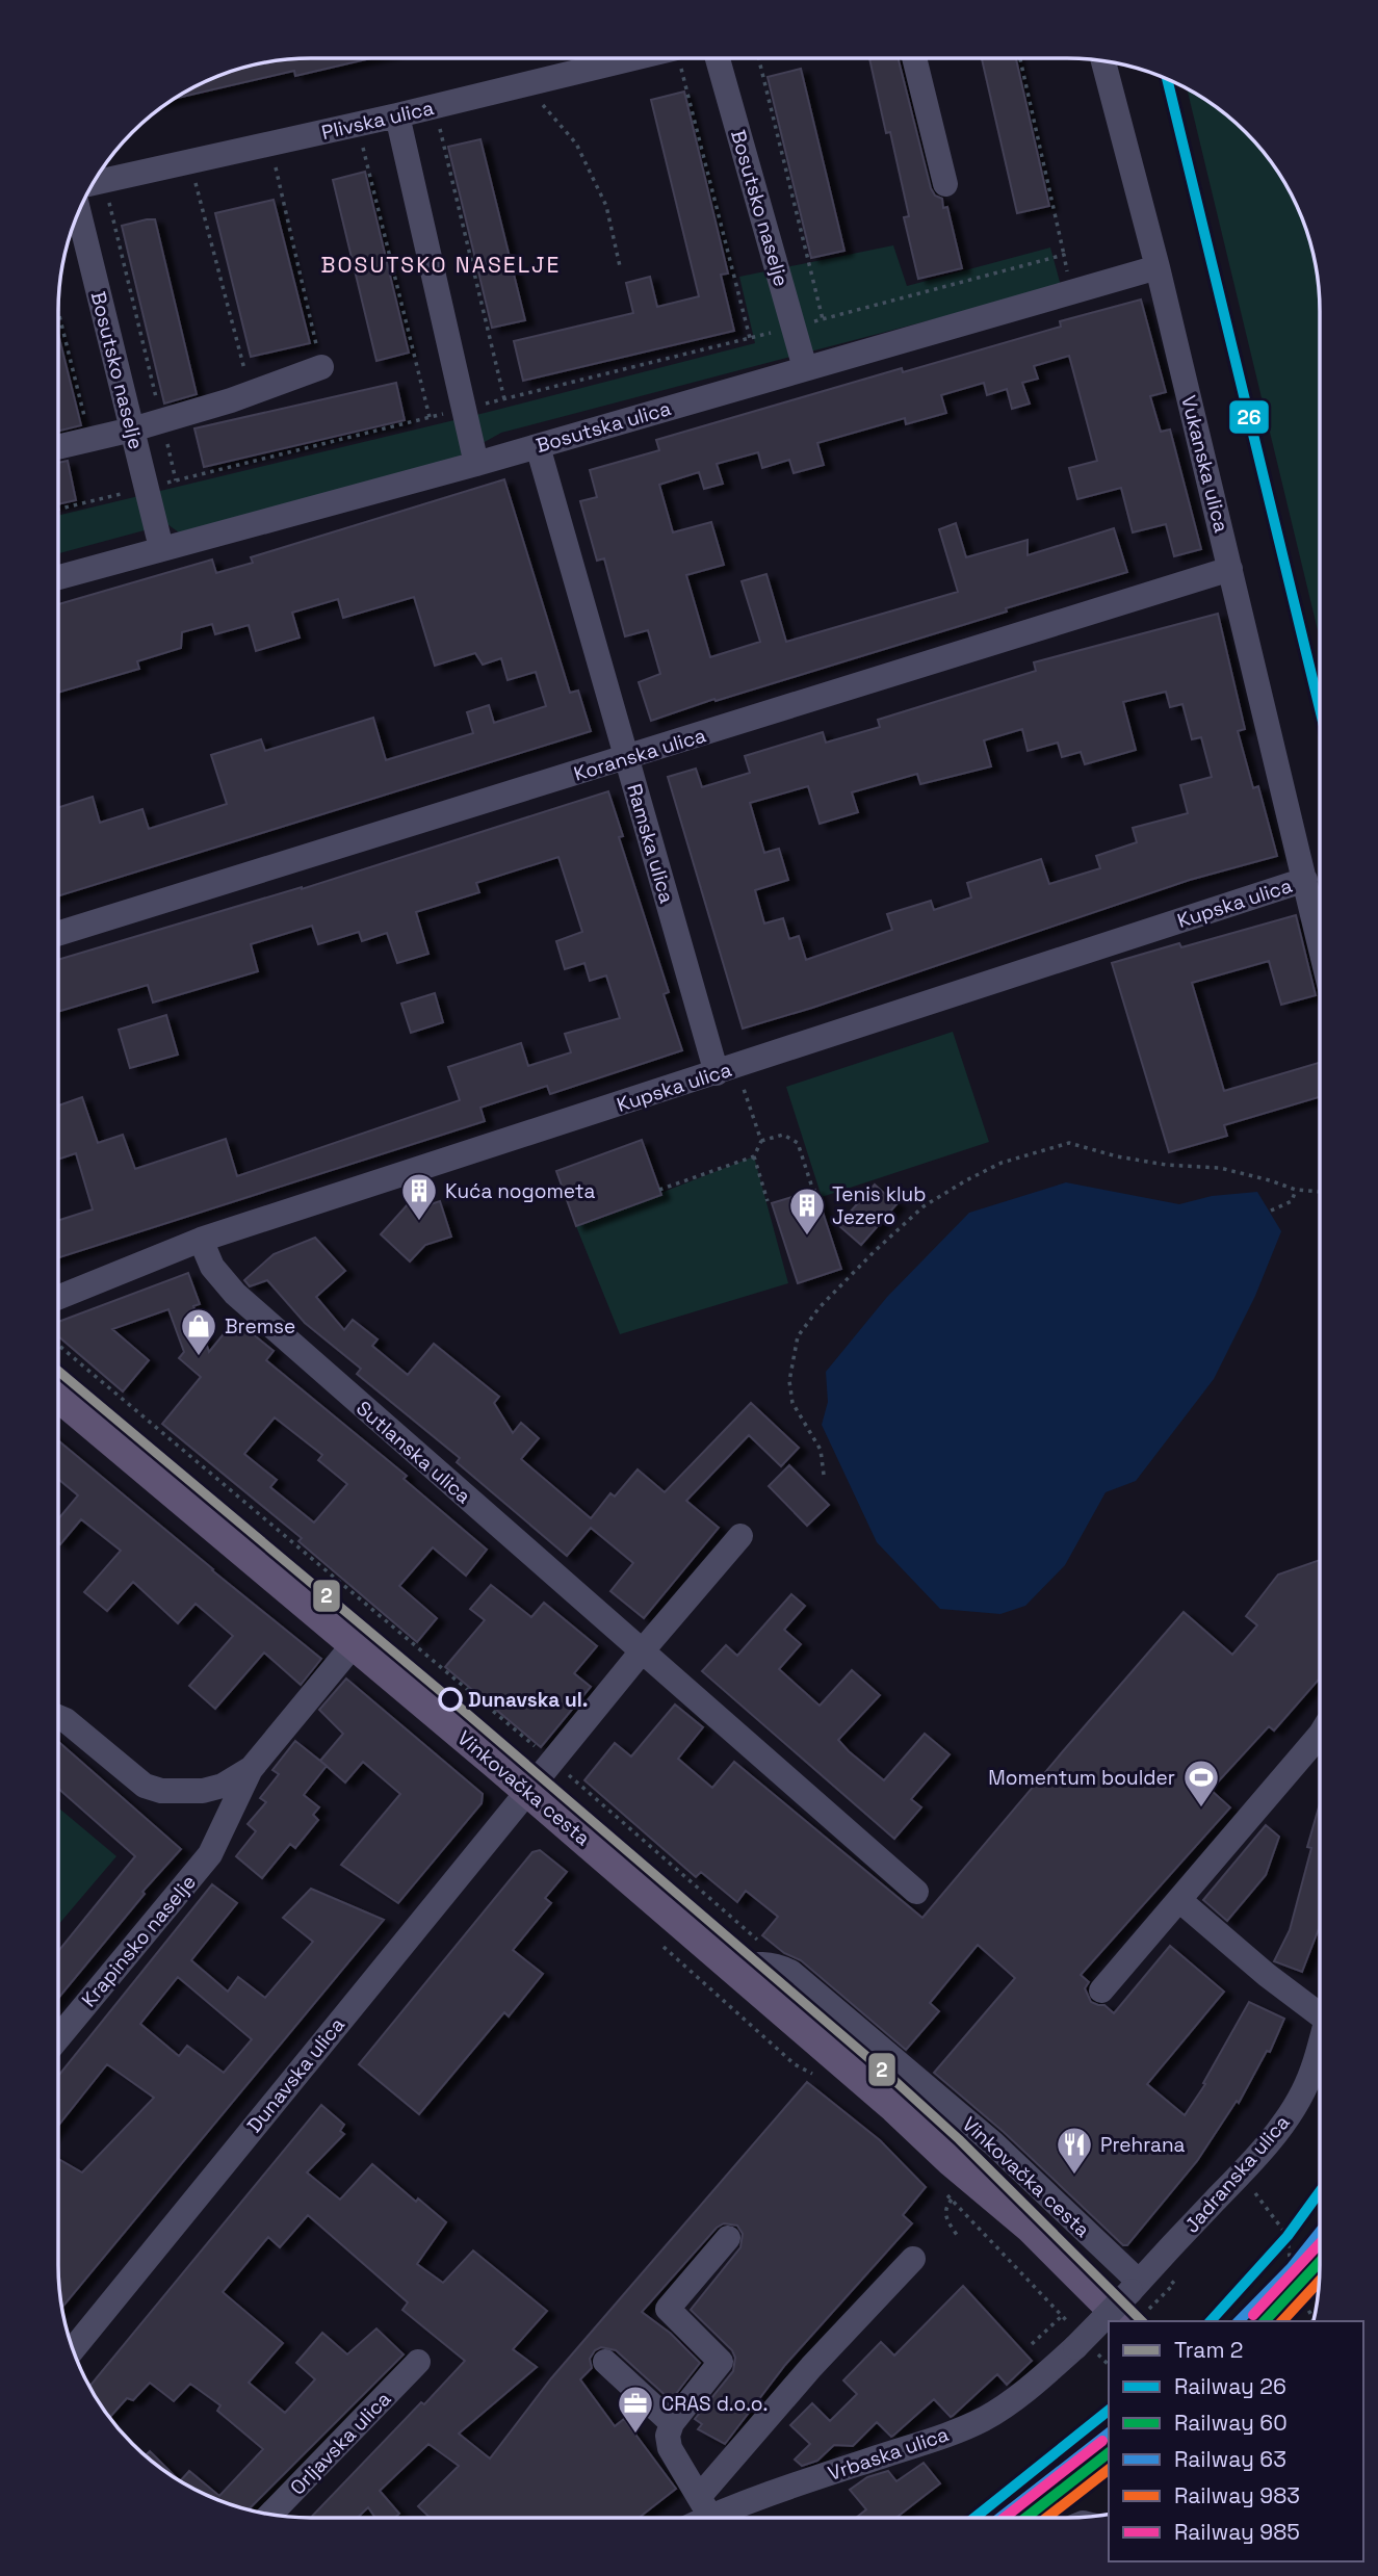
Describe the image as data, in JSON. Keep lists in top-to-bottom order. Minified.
{"streets":{"main road":["Vinkovačka cesta"],"street":["Plivska ulica","Bosutsko naselje","Bosutska ulica","Vukanska ulica","Koranska ulica","Ramska ulica","Kupska ulica","Sutlanska ulica","Krapinsko naselje","Dunavska ulica","Jadranska ulica","Orljavska ulica","Vrbaska ulica"]},"crossings":[["Bosutsko naselje","Bosutska ulica"],["Bosutska ulica","Vukanska ulica"],["Bosutska ulica","Ramska ulica"],["Vukanska ulica","Koranska ulica"],["Vukanska ulica","Kupska ulica"],["Koranska ulica","Ramska ulica"],["Ramska ulica","Kupska ulica"],["Kupska ulica","Sutlanska ulica"],["Vinkovačka cesta","Krapinsko naselje"],["Vinkovačka cesta","Dunavska ulica"],["Vinkovačka cesta","Jadranska ulica"],["Vinkovačka cesta","Vrbaska ulica"],["Jadranska ulica","Vrbaska ulica"]],"districts":["BOSUTSKO NASELJE"],"places":{"building":["Kuća nogometa","Tenis klub Jezero"],"shop":["Bremse"],"other":["Dunavska ul."],"sports":["Momentum boulder"],"restaurant":["Prehrana"],"office":["CRAS d.o.o."]},"lines":["rail line 26","tram line 2","rail line 63","rail line 985","rail line 60","rail line 983"],"legend":["Tram 2","Railway 26","Railway 60","Railway 63","Railway 983","Railway 985"]}
